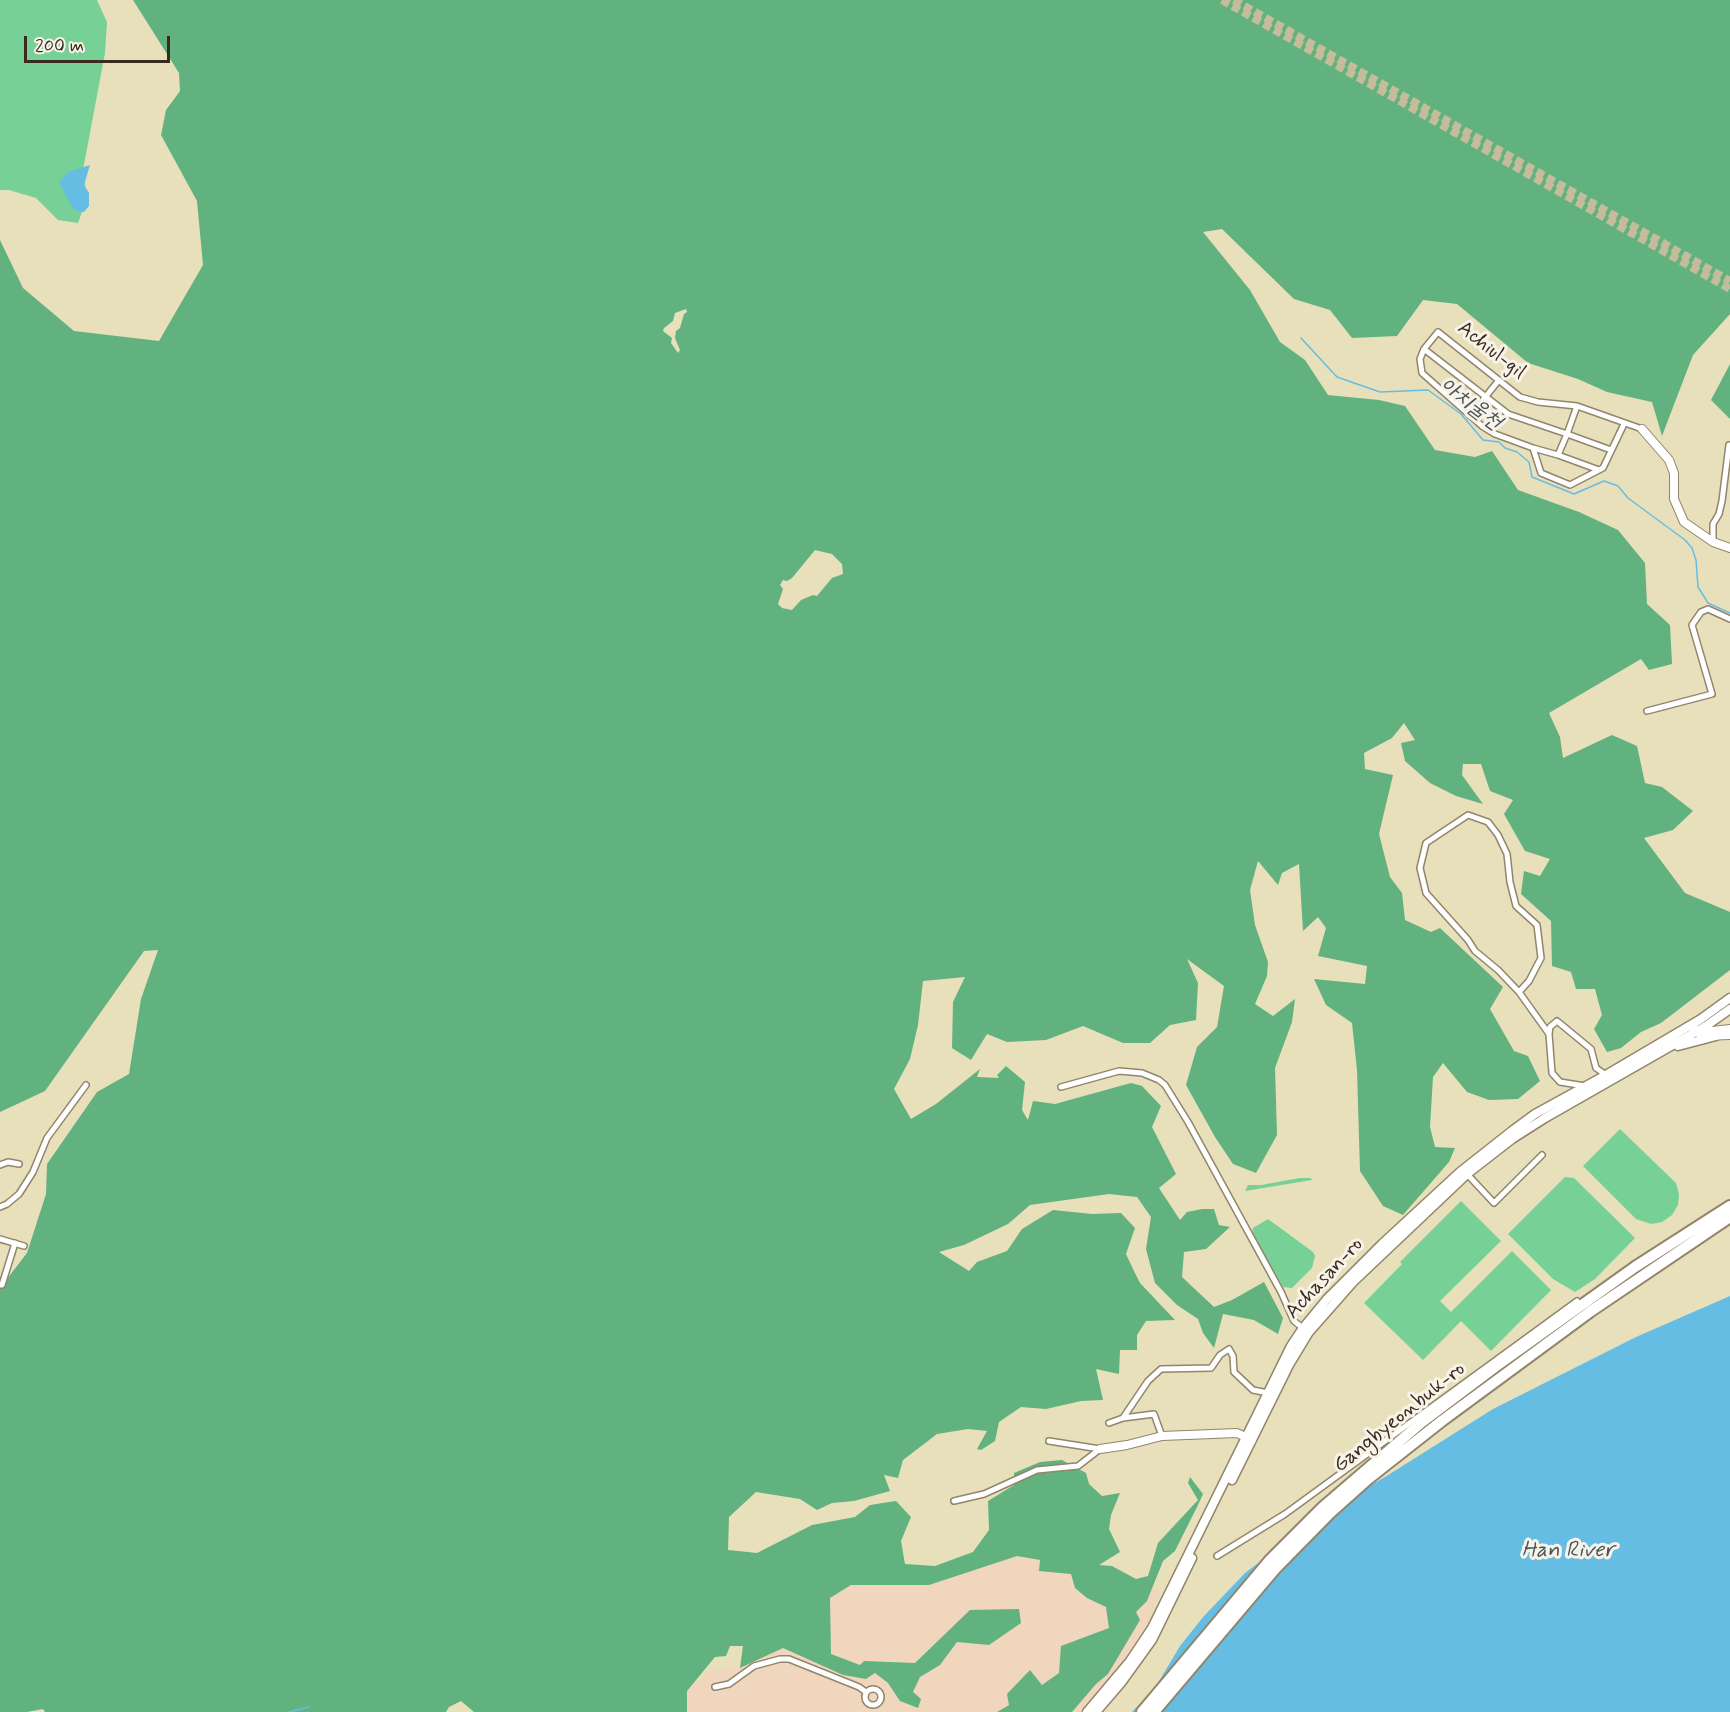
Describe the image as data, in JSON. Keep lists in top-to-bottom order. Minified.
{"streets":{"highway":["Gangbyeonbuk-ro"],"main road":["Achasan-ro"],"street":["Achiul-gil"]},"water":["아치울천","Han River"],"scale_bar":"200 m"}
